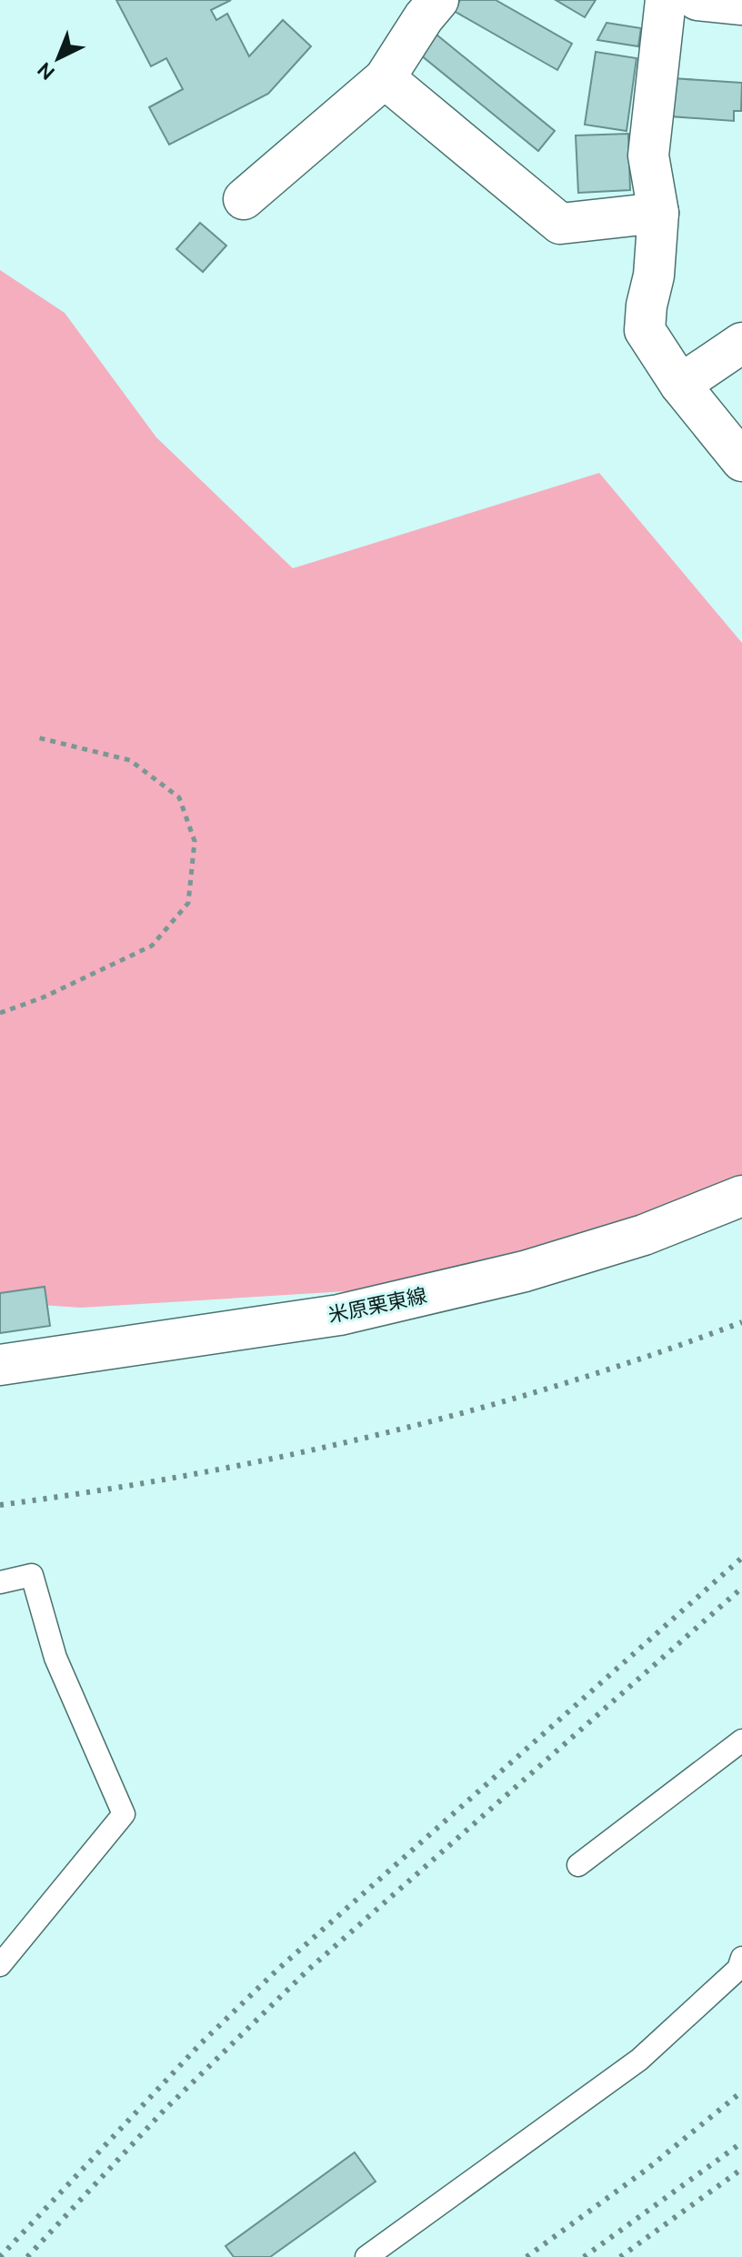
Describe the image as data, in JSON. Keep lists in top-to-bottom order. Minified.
{"streets":{"street":["米原栗東線"]},"north":"bottom left"}
